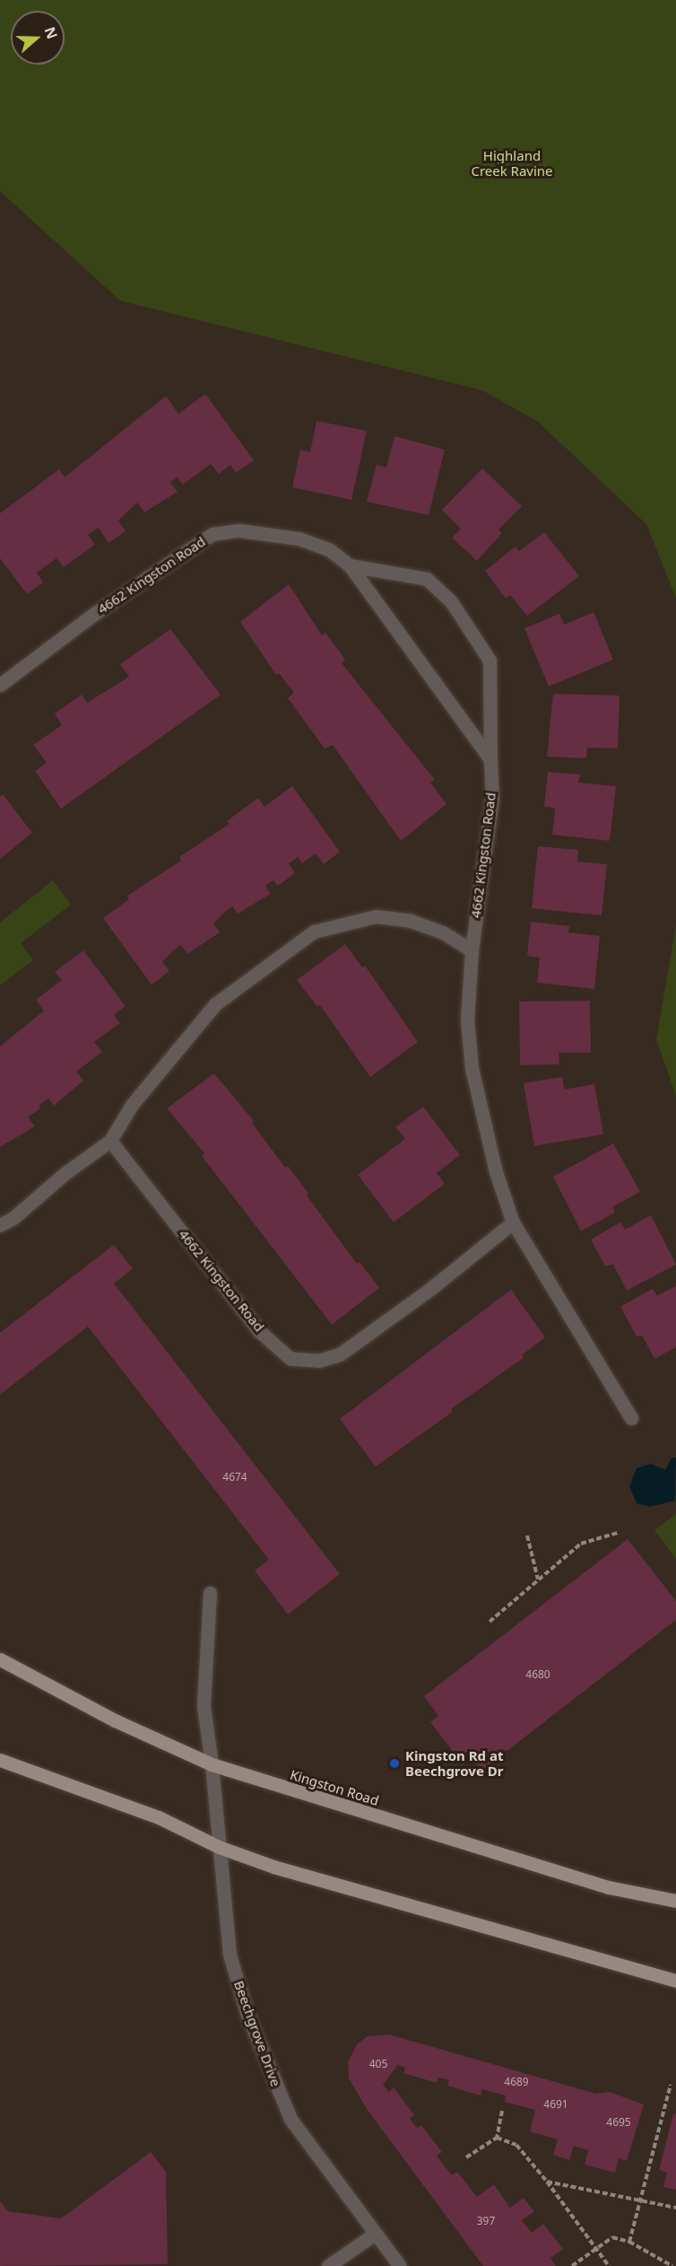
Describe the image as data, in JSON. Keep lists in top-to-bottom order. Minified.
{"streets":{"main road":["Kingston Road"],"street":["4662 Kingston Road","Beechgrove Drive"]},"crossings":[["Kingston Road","Beechgrove Drive"]],"parks":["Highland Creek Ravine"],"places":["Kingston Rd at Beechgrove Dr"],"house_numbers":["4674","4680","405","4689","4691","4695","397"],"north":"right"}
